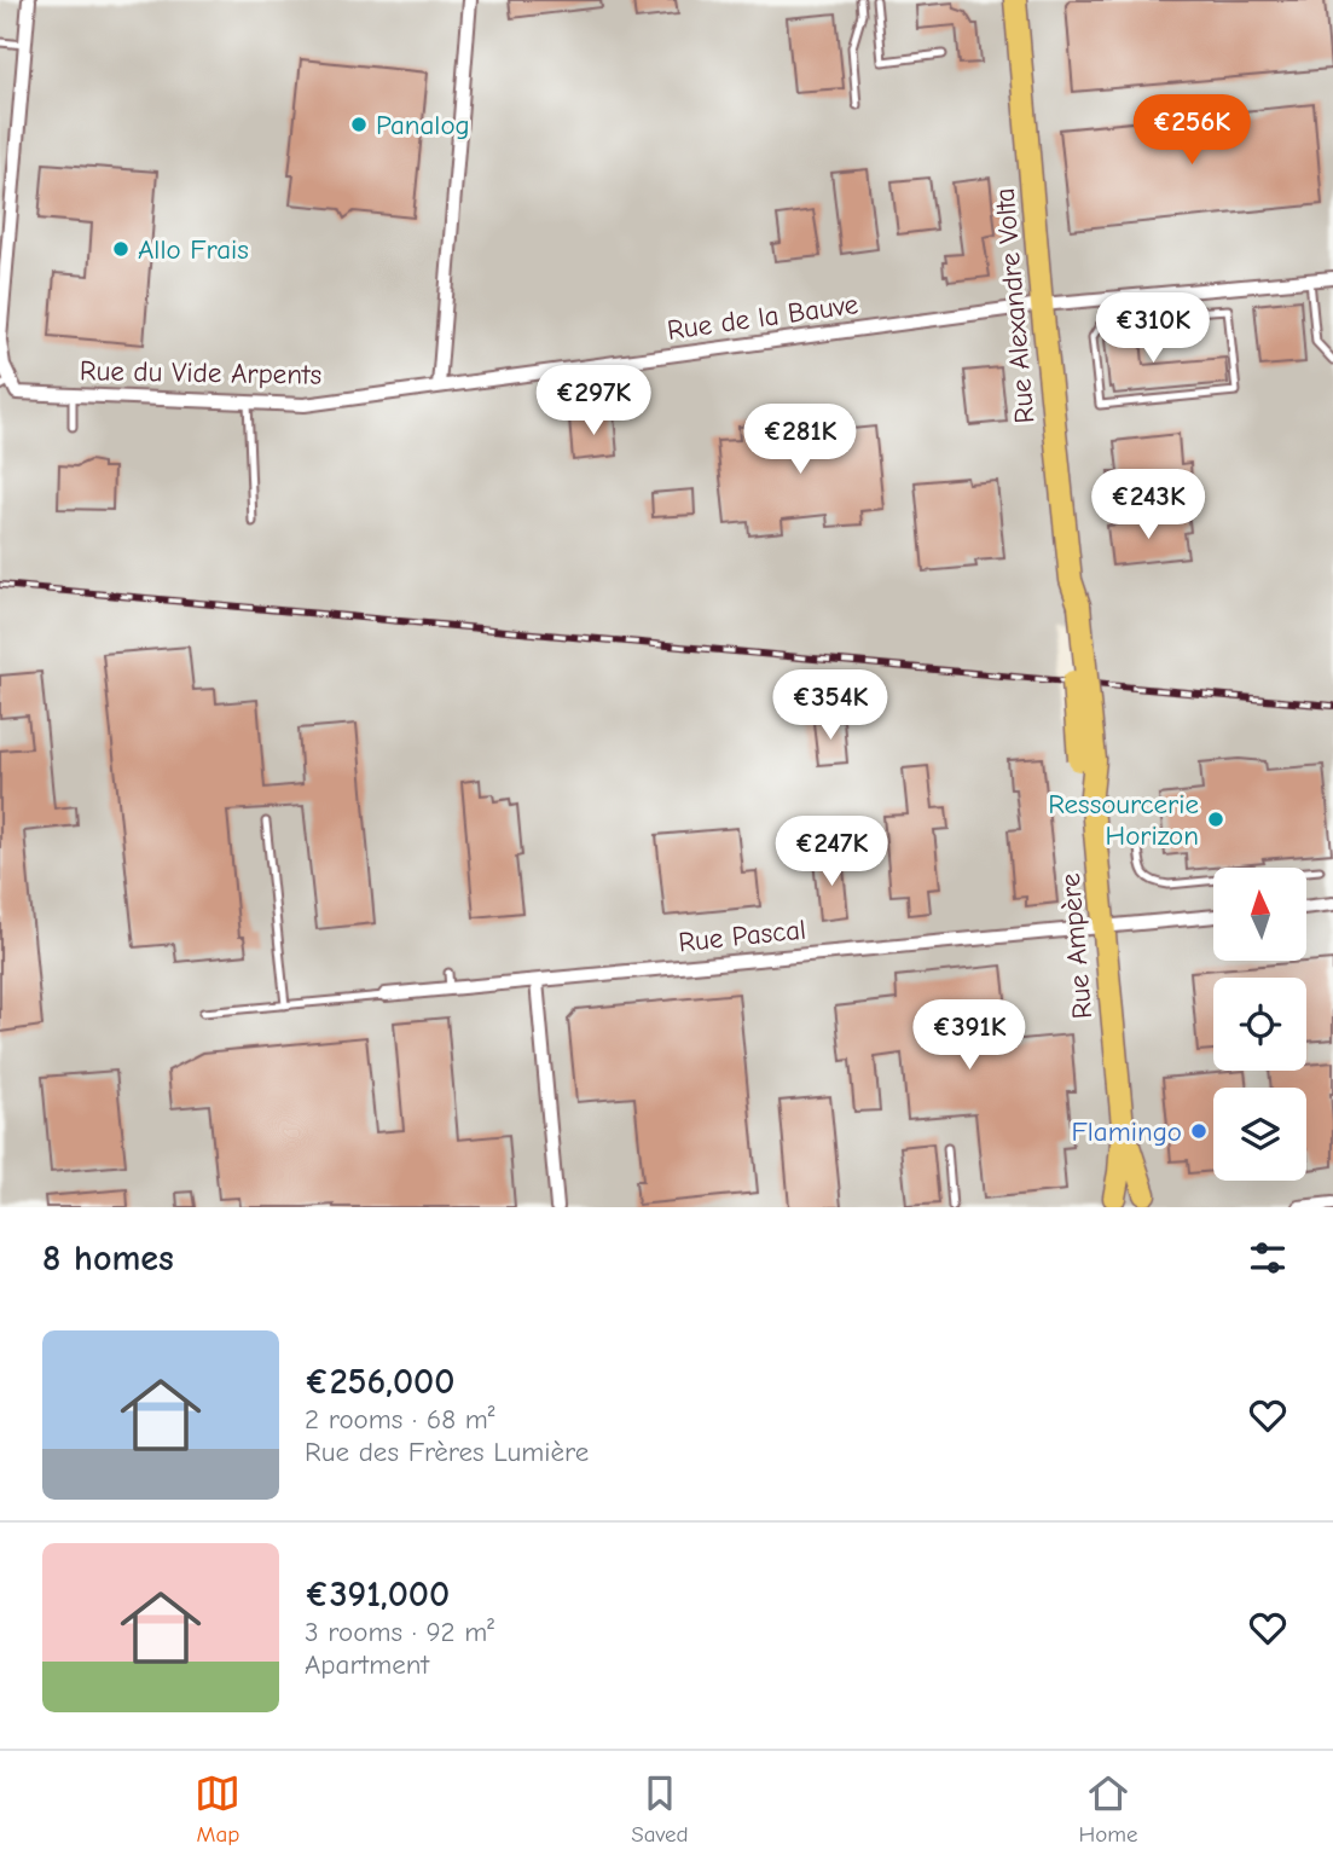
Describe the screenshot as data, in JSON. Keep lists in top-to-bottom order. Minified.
{"streets":{"main road":["Rue Alexandre Volta","Rue Ampère"],"street":["Rue de la Bauve","Rue du Vide Arpents","Rue Pascal"]},"crossings":[["Rue Alexandre Volta","Rue de la Bauve"],["Rue Alexandre Volta","Rue Ampère"],["Rue de la Bauve","Rue du Vide Arpents"],["Rue Pascal","Rue Ampère"]],"places":["Panalog","Allo Frais","Ressourcerie Horizon","Flamingo"],"north":"top","page":{"price":["€256K","€310K","€297K","€281K","€243K","€354K","€247K","€391K"],"heading":"8 homes","list":[{"name":"€256,000","note":"2 rooms · 68 m² · Rue des Frères Lumière"},{"name":"€391,000","note":"3 rooms · 92 m² · Apartment"}],"tabs":["Map","Saved","Home"]}}
